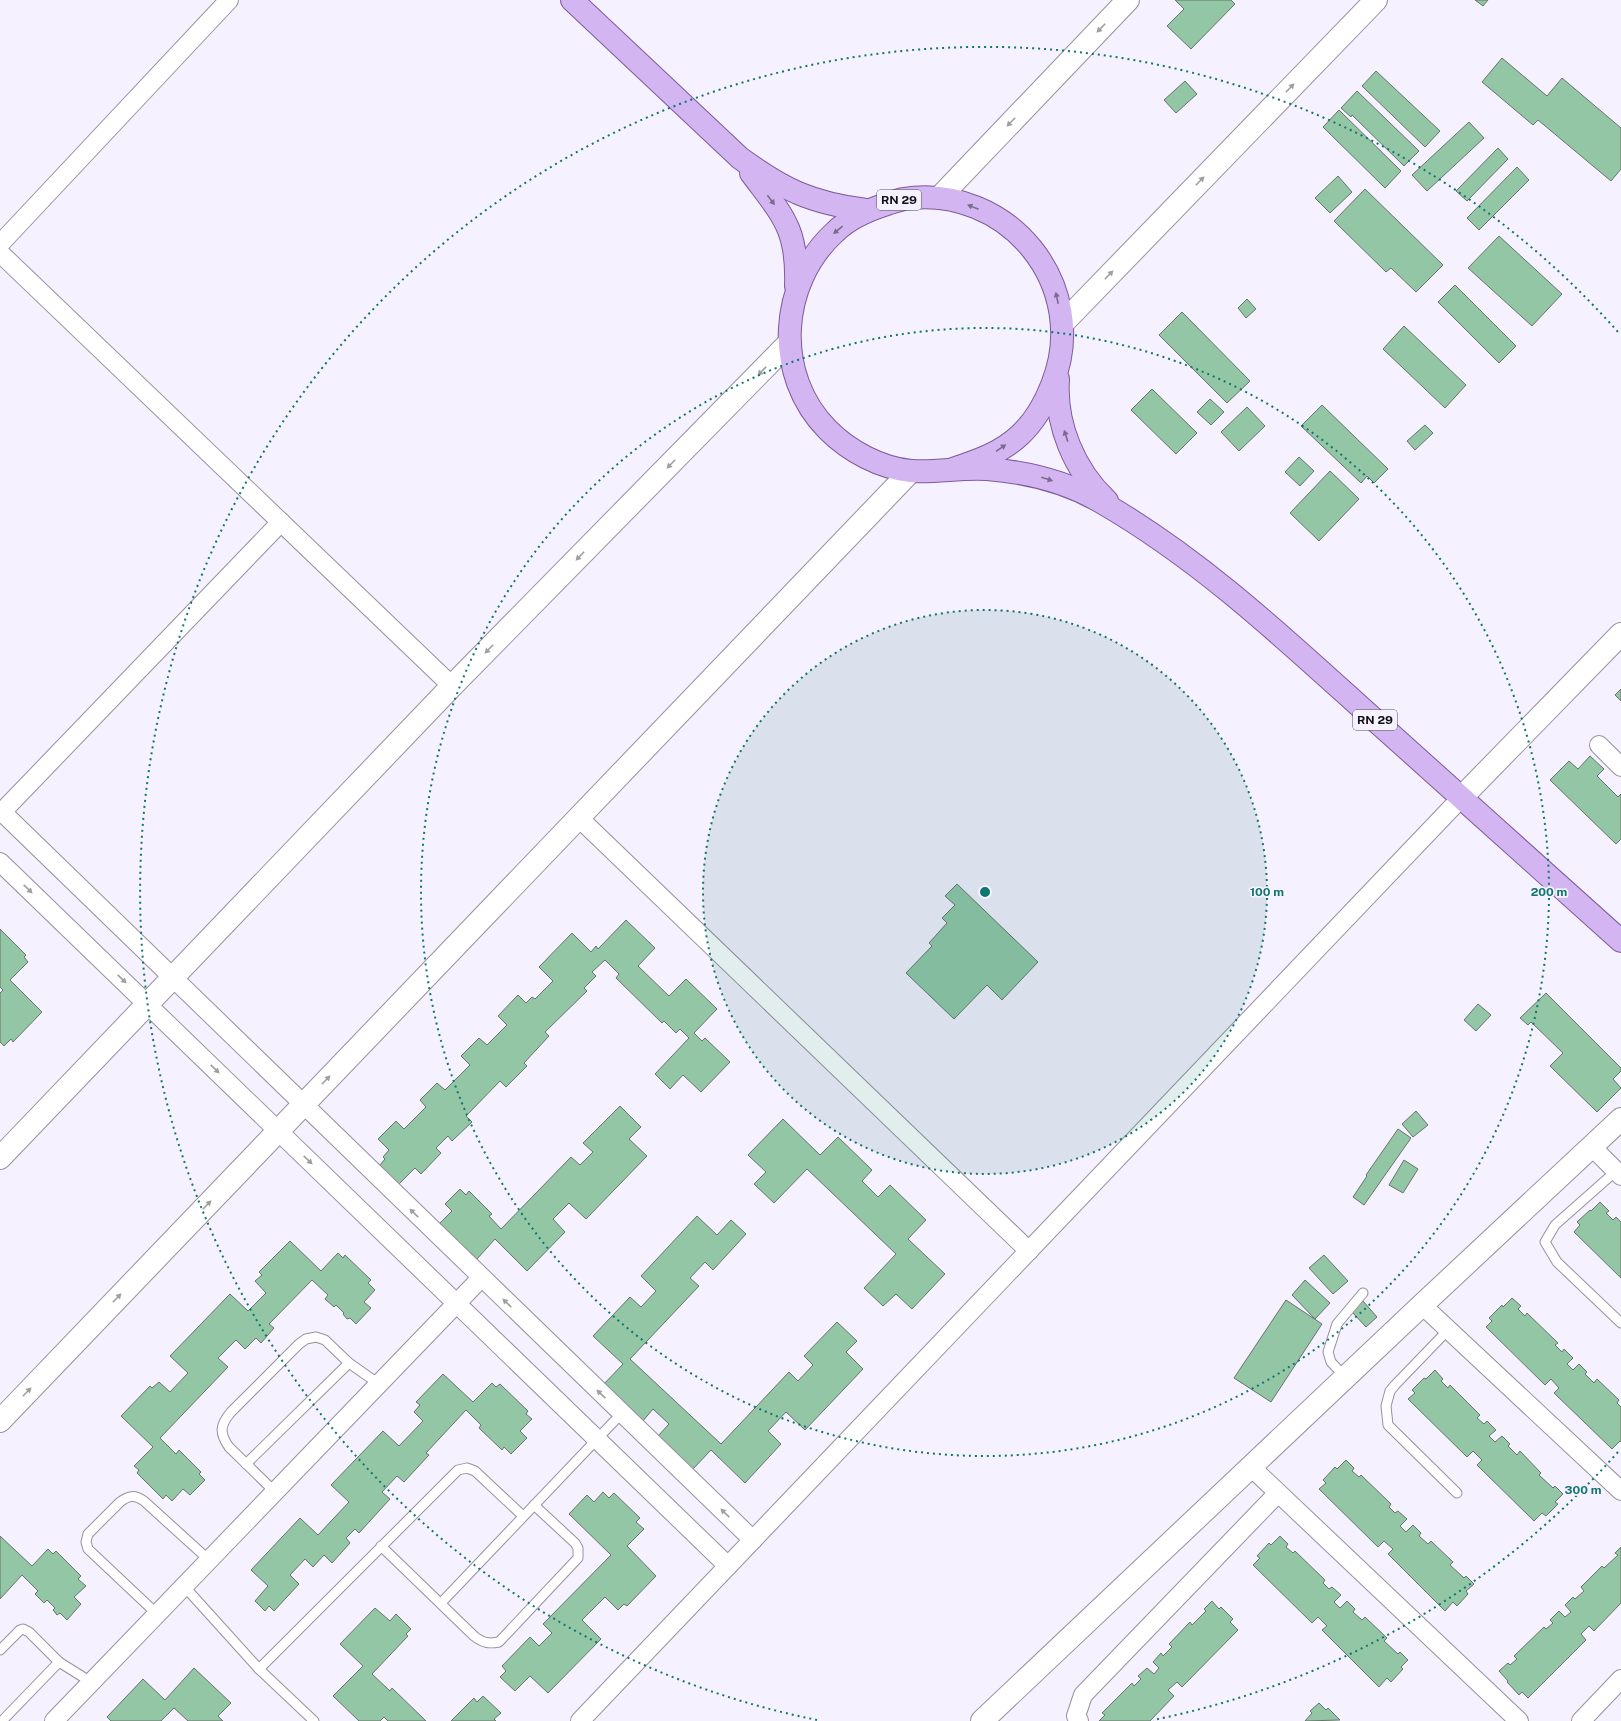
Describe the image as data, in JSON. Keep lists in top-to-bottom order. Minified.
{"streets":{"main road":["RN 29"]},"rings":["100 m","200 m","300 m"]}
